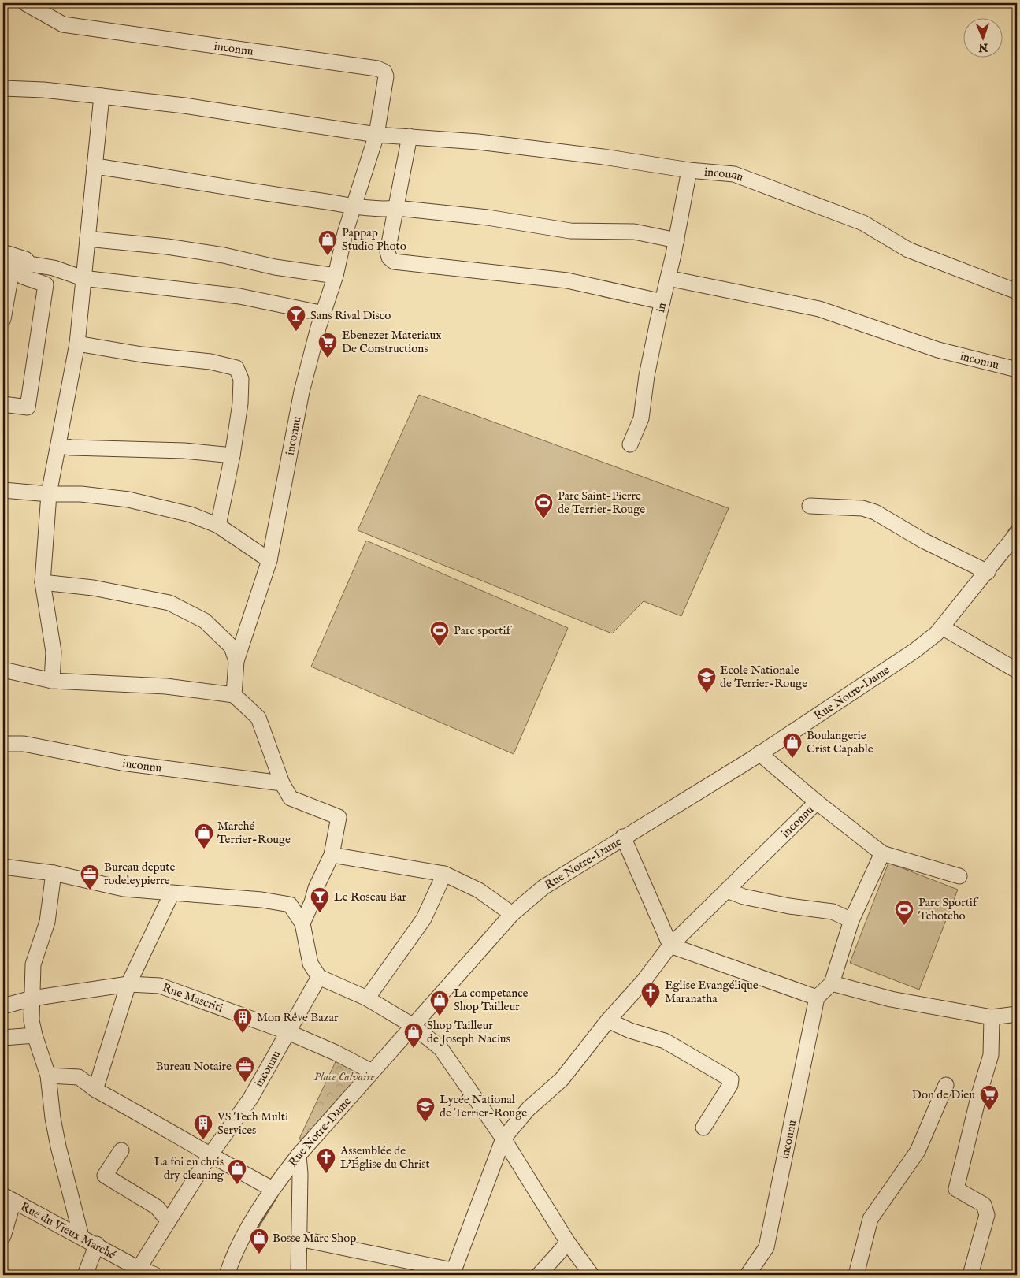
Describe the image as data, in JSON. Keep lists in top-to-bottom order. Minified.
{"streets":{"street":["inconnu","in","Rue Notre-Dame","Rue Mascriti","Rue du Vieux Marché"]},"crossings":[["inconnu","in"],["inconnu","Rue Notre-Dame"],["inconnu","Rue Mascriti"],["inconnu","Rue du Vieux Marché"],["Rue Notre-Dame","Rue Mascriti"]],"parks":["Place Calvaire"],"places":{"shop":["Pappap Studio Photo","Boulangerie Crist Capable","Marché Terrier-Rouge","La competance Shop Tailleur","Shop Tailleur de Joseph Nacius","La foi en chris dry cleaning","Bosse Marc Shop"],"bar":["Sans Rival Disco","Le Roseau Bar"],"supermarket":["Ebenezer Materiaux De Constructions","Don de Dieu"],"sports":["Parc Saint-Pierre de Terrier-Rouge","Parc sportif","Parc Sportif Tchotcho"],"school or university":["Ecole Nationale de Terrier-Rouge","Lycée National de Terrier-Rouge"],"office":["Bureau depute rodeleypierre","Bureau Notaire"],"church":["Eglise Evangélique Maranatha","Assemblée de L'Église du Christ"],"building":["Mon Rêve Bazar","VS Tech Multi Services"]},"north":"bottom"}
